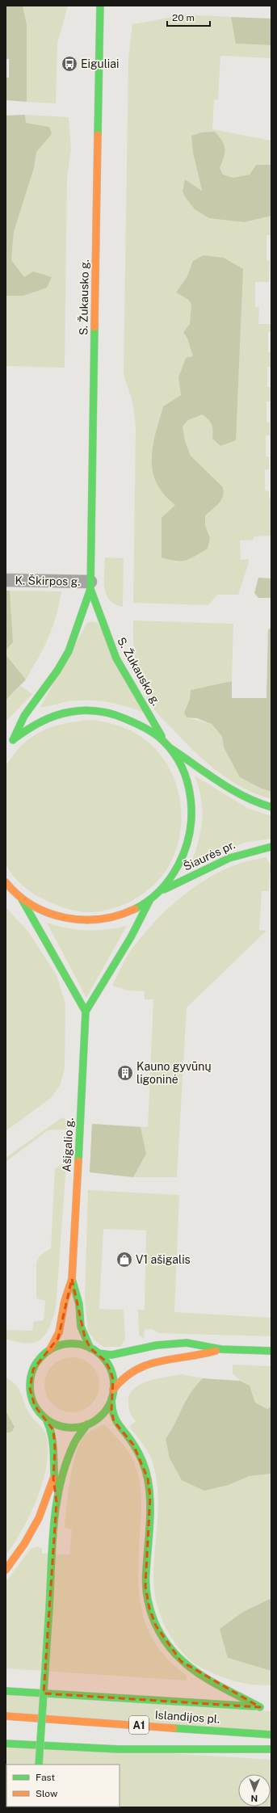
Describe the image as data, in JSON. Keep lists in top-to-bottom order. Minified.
{"streets":{"main road":["S. Žukausko g.","Šiaurės pr.","Ašigalio g.","Islandijos pl.","A1"],"street":["K. Škirpos g."]},"crossings":[["S. Žukausko g.","K. Škirpos g."],["S. Žukausko g.","Šiaurės pr."],["Ašigalio g.","Islandijos pl."]],"places":{"bus stop":["Eiguliai"],"building":["Kauno gyvūnų ligoninė"],"shop":["V1 ašigalis"]},"legend":["Fast","Slow"],"scale_bar":"20 m","north":"bottom"}
